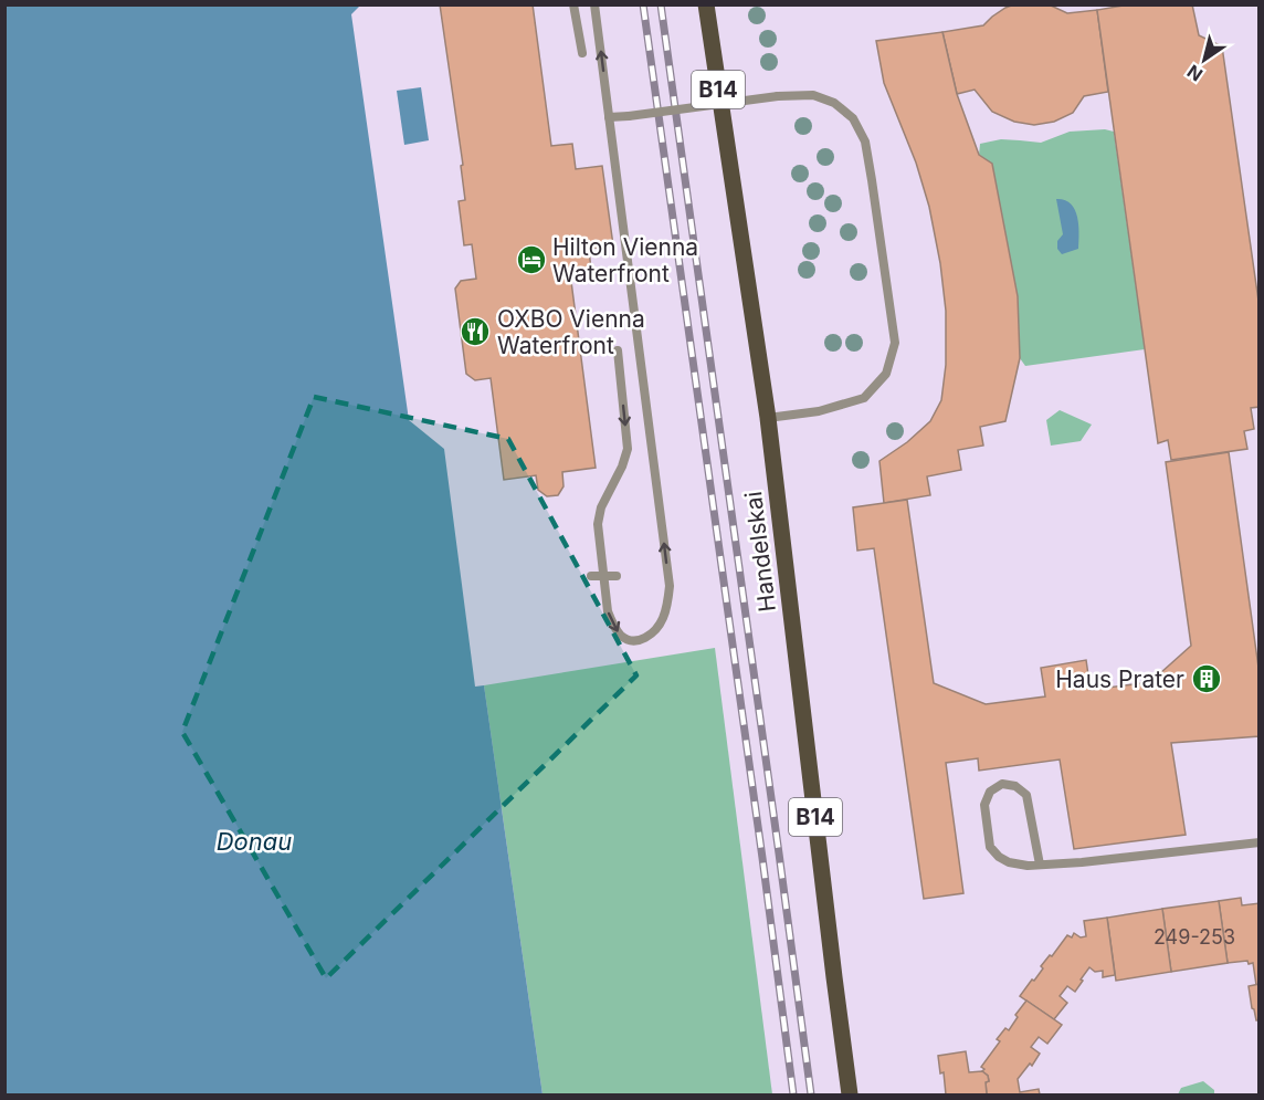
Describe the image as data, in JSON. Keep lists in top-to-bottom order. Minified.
{"streets":{"main road":["B14","Handelskai"]},"water":["Donau"],"places":{"hotel":["Hilton Vienna Waterfront"],"restaurant":["OXBO Vienna Waterfront"],"building":["Haus Prater"]},"house_numbers":["249-253"],"north":"bottom left"}
